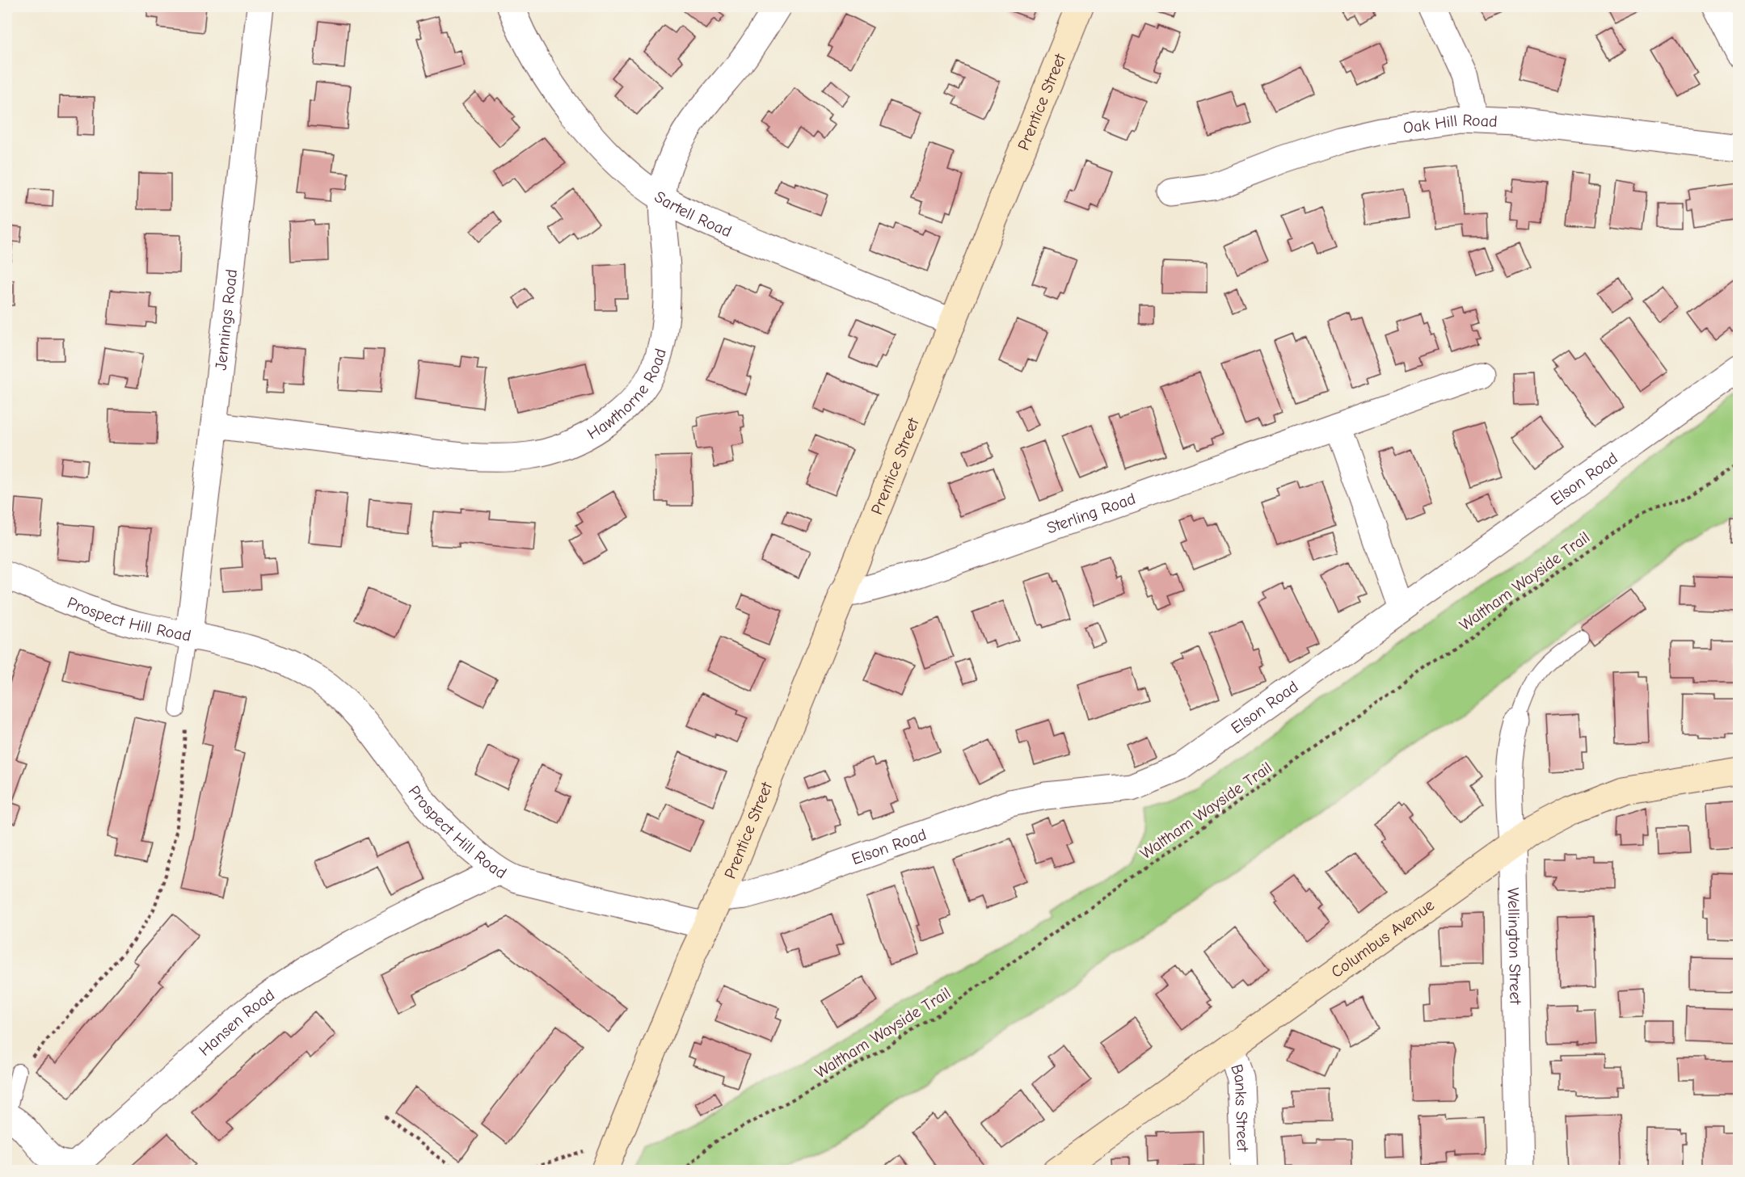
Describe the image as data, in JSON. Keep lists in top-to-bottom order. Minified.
{"streets":{"street":["Prentice Street","Oak Hill Road","Sartell Road","Jennings Road","Hawthorne Road","Elson Road","Sterling Road","Prospect Hill Road","Columbus Avenue","Wellington Street","Hansen Road","Banks Street"],"path":["Waltham Wayside Trail"]},"crossings":[["Prentice Street","Sartell Road"],["Prentice Street","Elson Road"],["Prentice Street","Sterling Road"],["Prentice Street","Prospect Hill Road"],["Sartell Road","Hawthorne Road"],["Jennings Road","Hawthorne Road"],["Jennings Road","Prospect Hill Road"],["Prospect Hill Road","Hansen Road"],["Columbus Avenue","Wellington Street"],["Columbus Avenue","Banks Street"]]}
